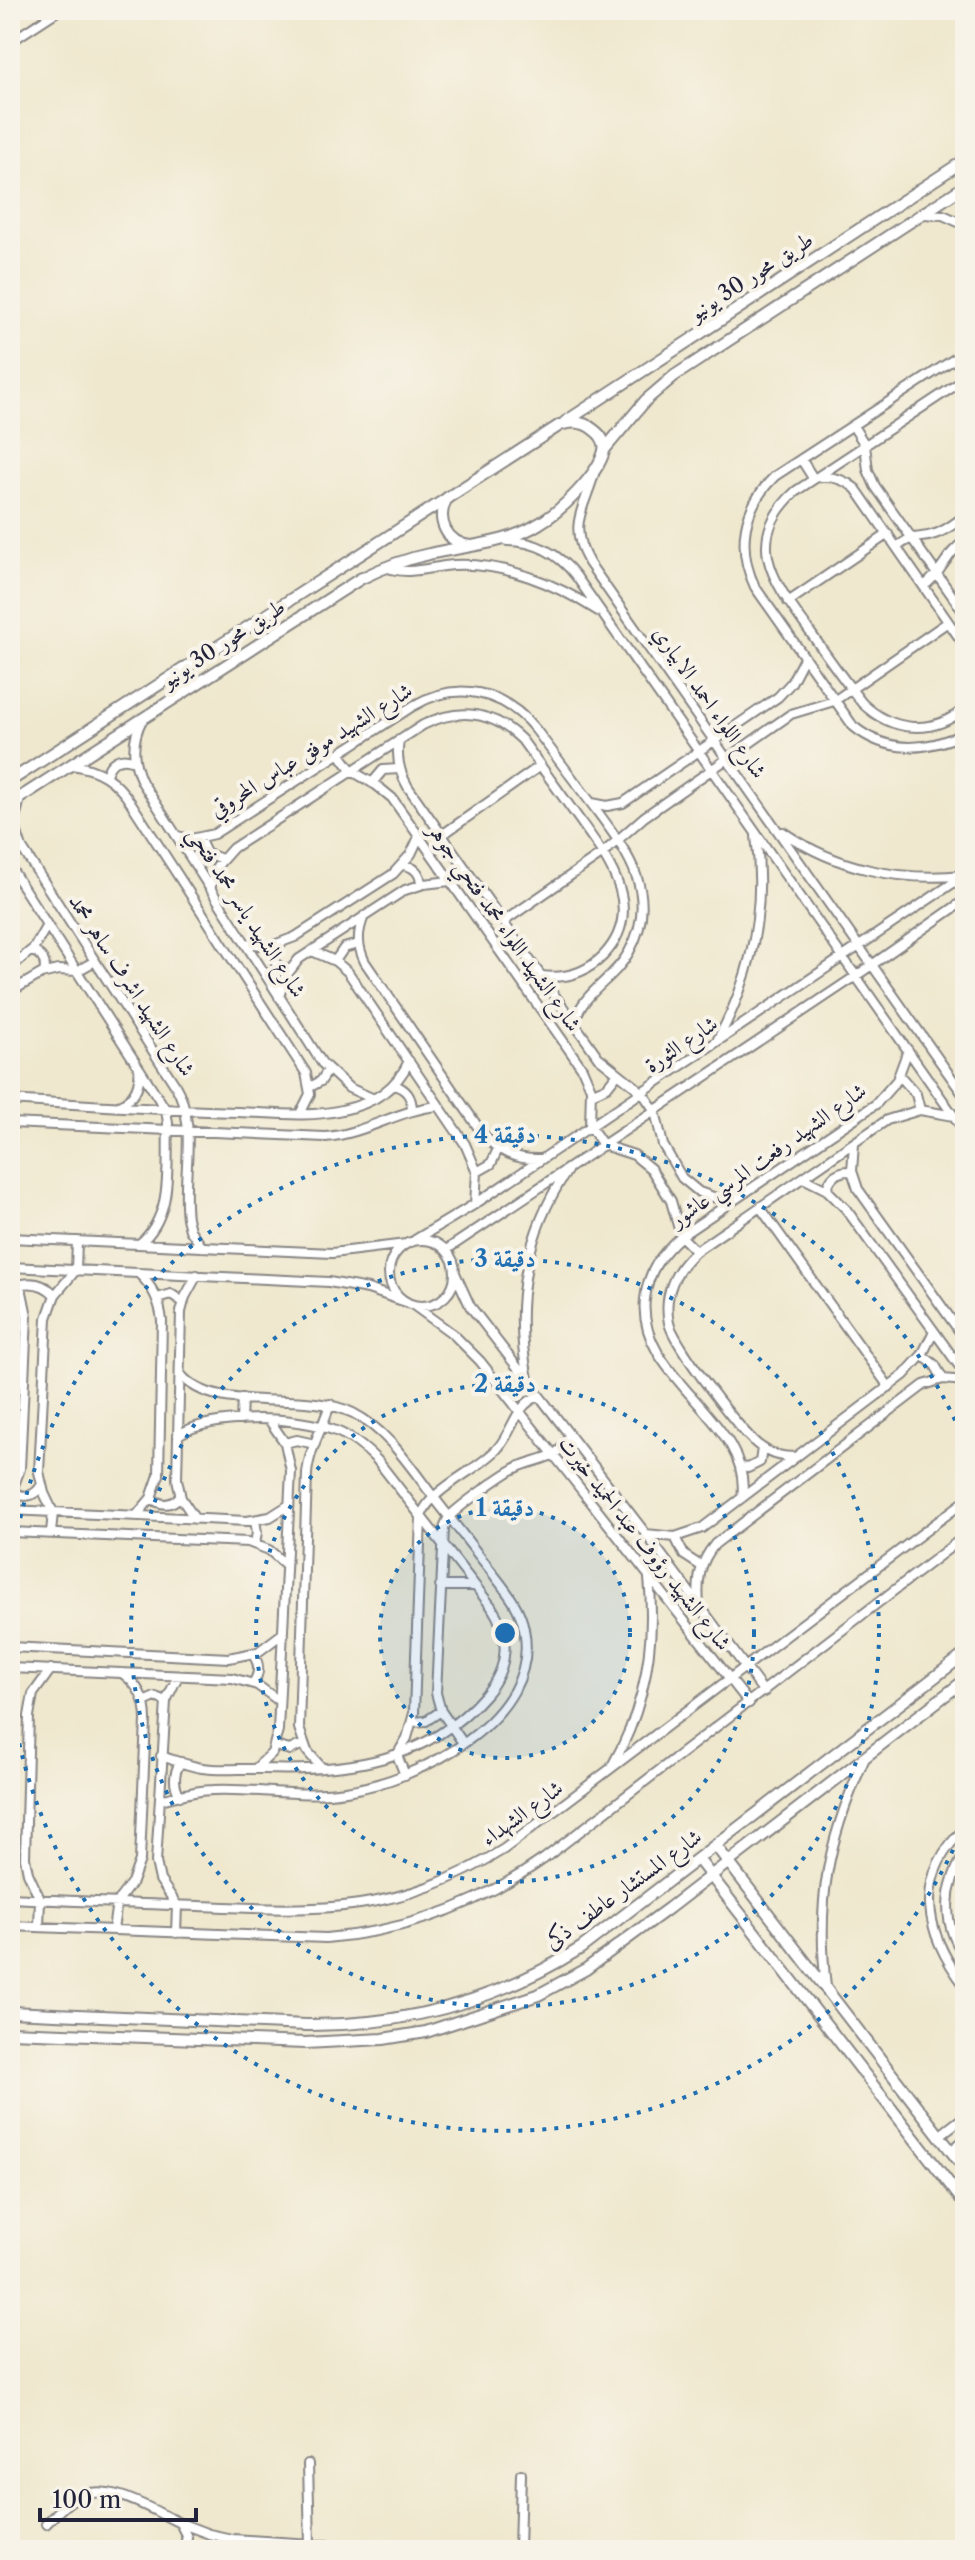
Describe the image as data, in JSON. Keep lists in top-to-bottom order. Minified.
{"streets":{"street":["طريق محور 30 يونيو","شارع اللواء احمد الابياري","شارع الشهيد موفق عباس المحروقي","شارع الشهيد ياسر محمد فتحي","شارع الشهيد اللواء محمد فتحي جوهر","شارع الشهيد اشرف ساهر محمد","شارع الثورة","شارع الشهيد رفعت المرسي عاشور","شارع الشهيد رؤوف عبد الحميد خيرت","شارع الشهداء","شارع المستشار عاطف ذكى"]},"crossings":[["طريق محور 30 يونيو","شارع اللواء احمد الابياري"],["طريق محور 30 يونيو","شارع الشهيد اشرف ساهر محمد"],["شارع اللواء احمد الابياري","شارع الثورة"],["شارع اللواء احمد الابياري","شارع الشهيد رفعت المرسي عاشور"],["شارع الشهيد موفق عباس المحروقي","شارع الشهيد ياسر محمد فتحي"],["شارع الشهيد موفق عباس المحروقي","شارع الشهيد اللواء محمد فتحي جوهر"],["شارع الشهيد اللواء محمد فتحي جوهر","شارع الثورة"],["شارع الشهيد اللواء محمد فتحي جوهر","شارع الشهيد رفعت المرسي عاشور"],["شارع الشهيد اشرف ساهر محمد","شارع الثورة"],["شارع الثورة","شارع الشهيد رؤوف عبد الحميد خيرت"],["شارع الشهيد رؤوف عبد الحميد خيرت","شارع الشهداء"]],"scale_bar":"100 m","rings":["4 دقيقة","3 دقيقة","2 دقيقة","1 دقيقة"]}
